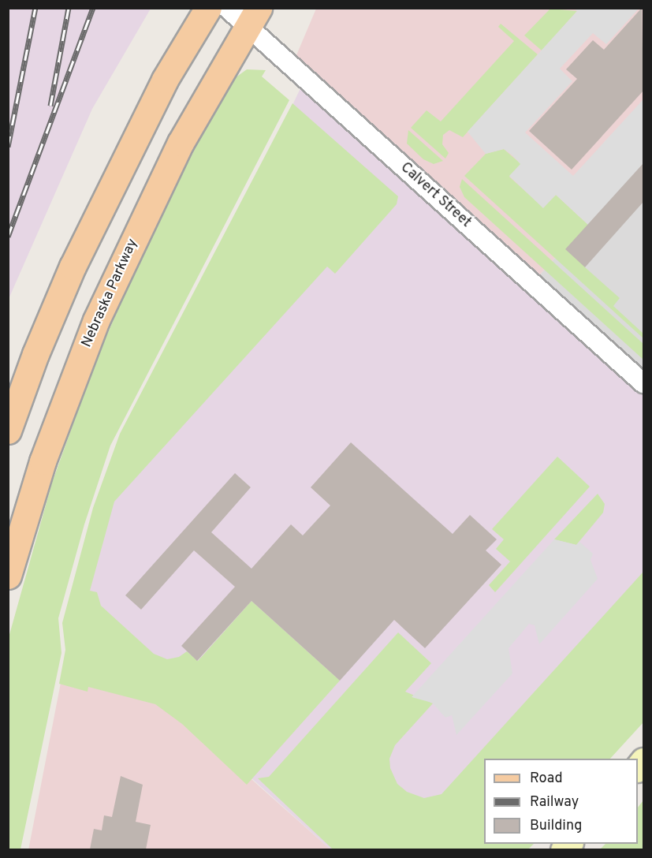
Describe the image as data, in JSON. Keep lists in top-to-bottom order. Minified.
{"streets":{"main road":["Nebraska Parkway"],"street":["Calvert Street"]},"crossings":[["Calvert Street","Nebraska Parkway"]],"legend":["Road","Railway","Building"]}
